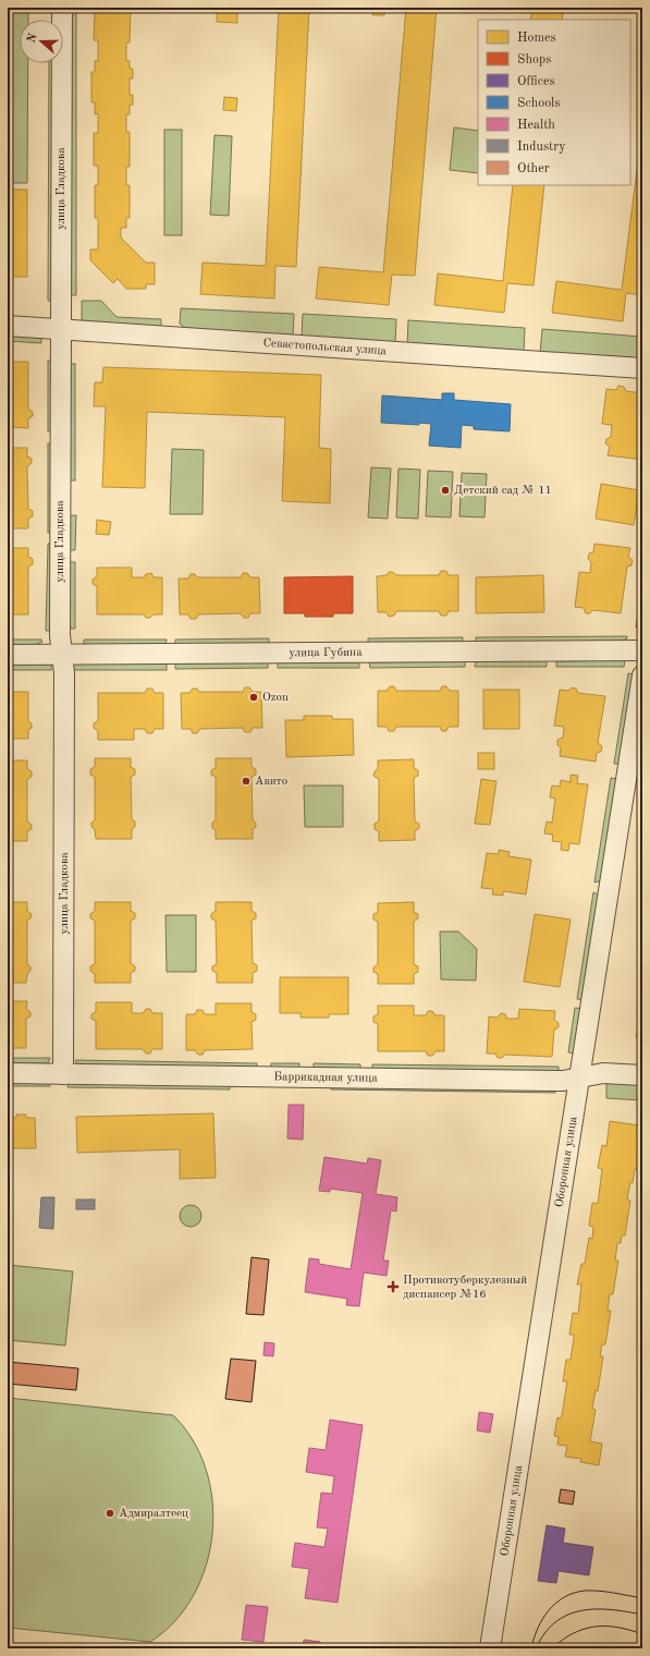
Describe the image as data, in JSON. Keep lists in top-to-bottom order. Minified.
{"streets":{"street":["улица Гладкова","Севастопольская улица","улица Губина","Баррикадная улица","Оборонная улица"]},"crossings":[["улица Гладкова","Севастопольская улица"],["улица Гладкова","улица Губина"],["улица Гладкова","Баррикадная улица"],["Баррикадная улица","Оборонная улица"]],"places":{"other":["Детский сад № 11","Ozon","Авито","Адмиралтеец"],"health":["Противотуберкулезный диспансер №16"]},"legend":["Homes","Shops","Offices","Schools","Health","Industry","Other"],"north":"left"}
